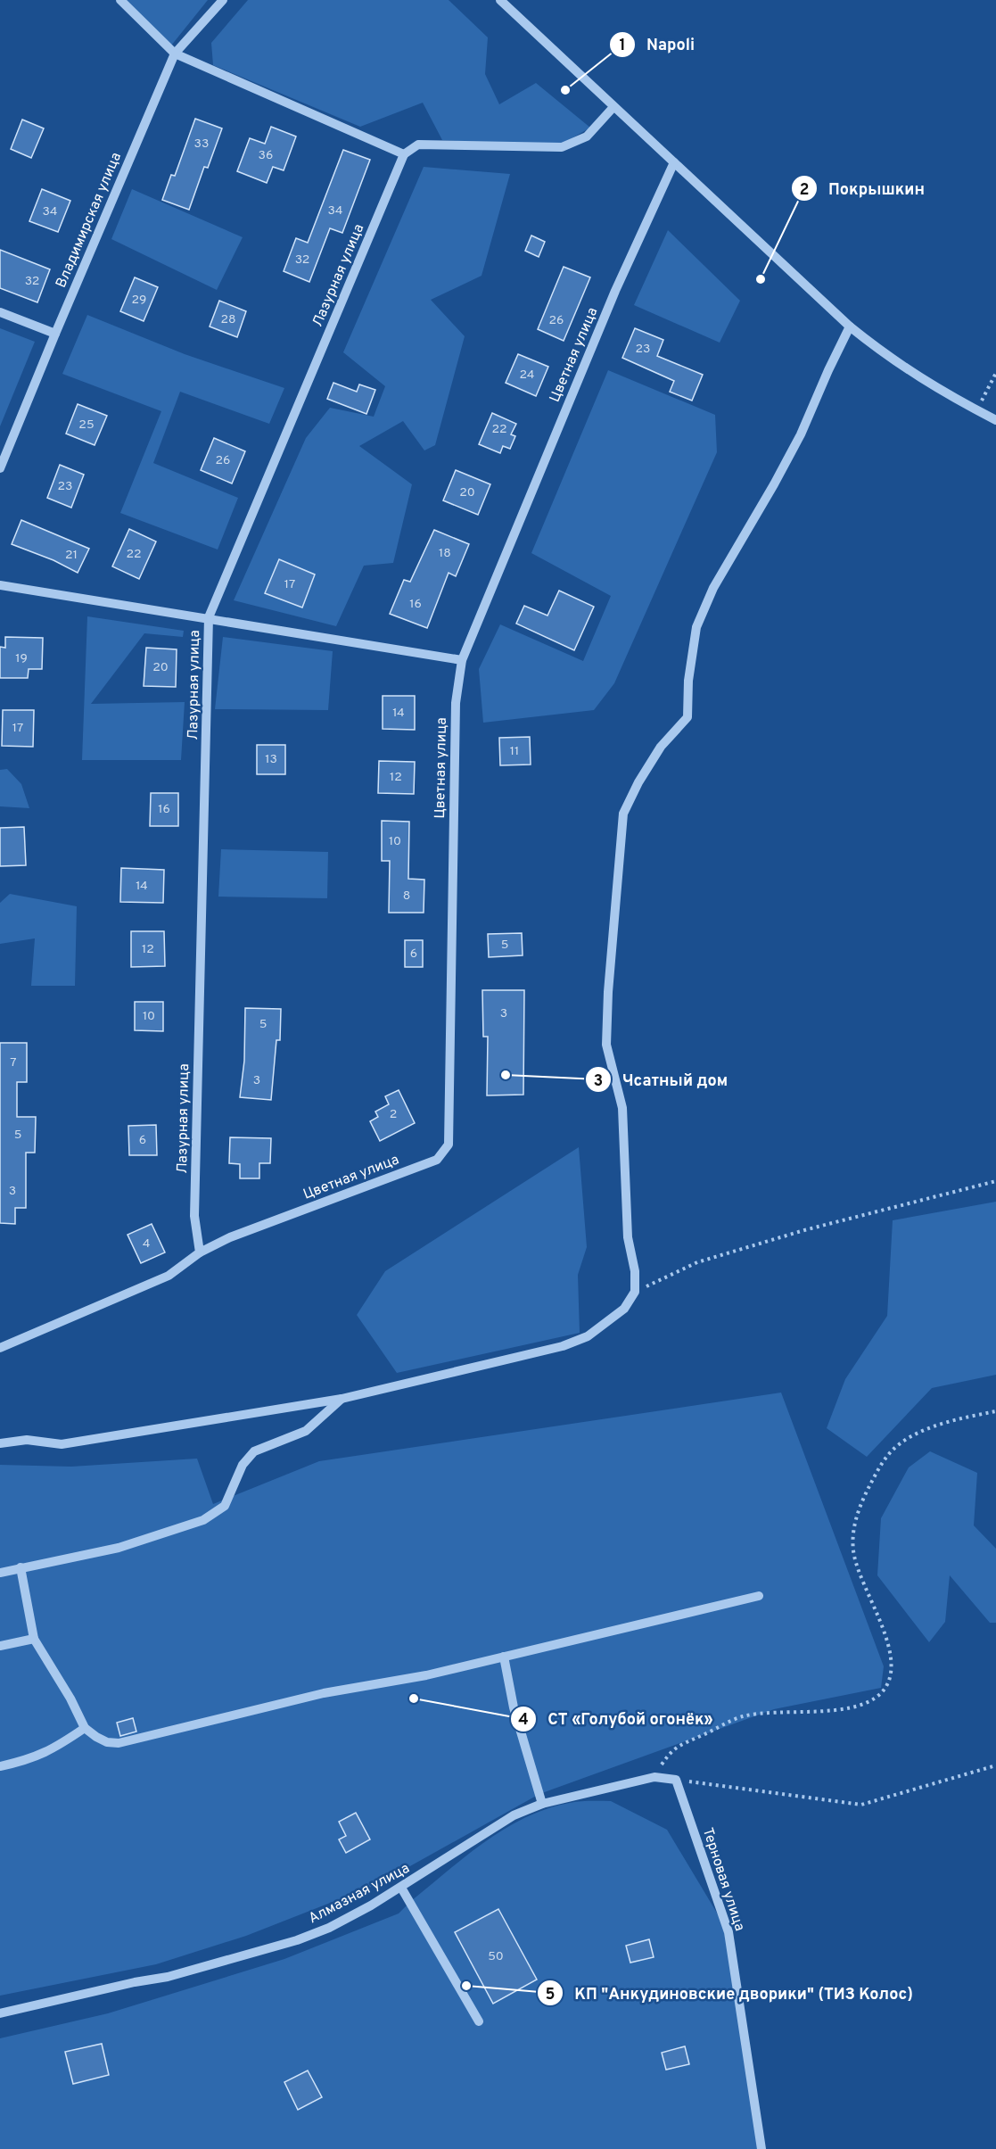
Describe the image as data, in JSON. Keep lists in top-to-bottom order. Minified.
{"streets":{"street":["Владимирская улица","Лазурная улица","Цветная улица","Терновая улица","Алмазная улица"]},"crossings":[["Лазурная улица","Цветная улица"]],"places":["Napoli","Покрышкин","Чсатный дом","СТ «Голубой огонёк»","КП \"Анкудиновские дворики\" (ТИЗ Колос)"],"house_numbers":["33","36","34","34","32","32","29","28","26","23","24","25","22","26","23","20","18","22","21","17","16","19","20","14","17","11","13","12","16","10","14","8","5","12","6","3","10","5","7","3","2","5","6","3","4","50"]}
